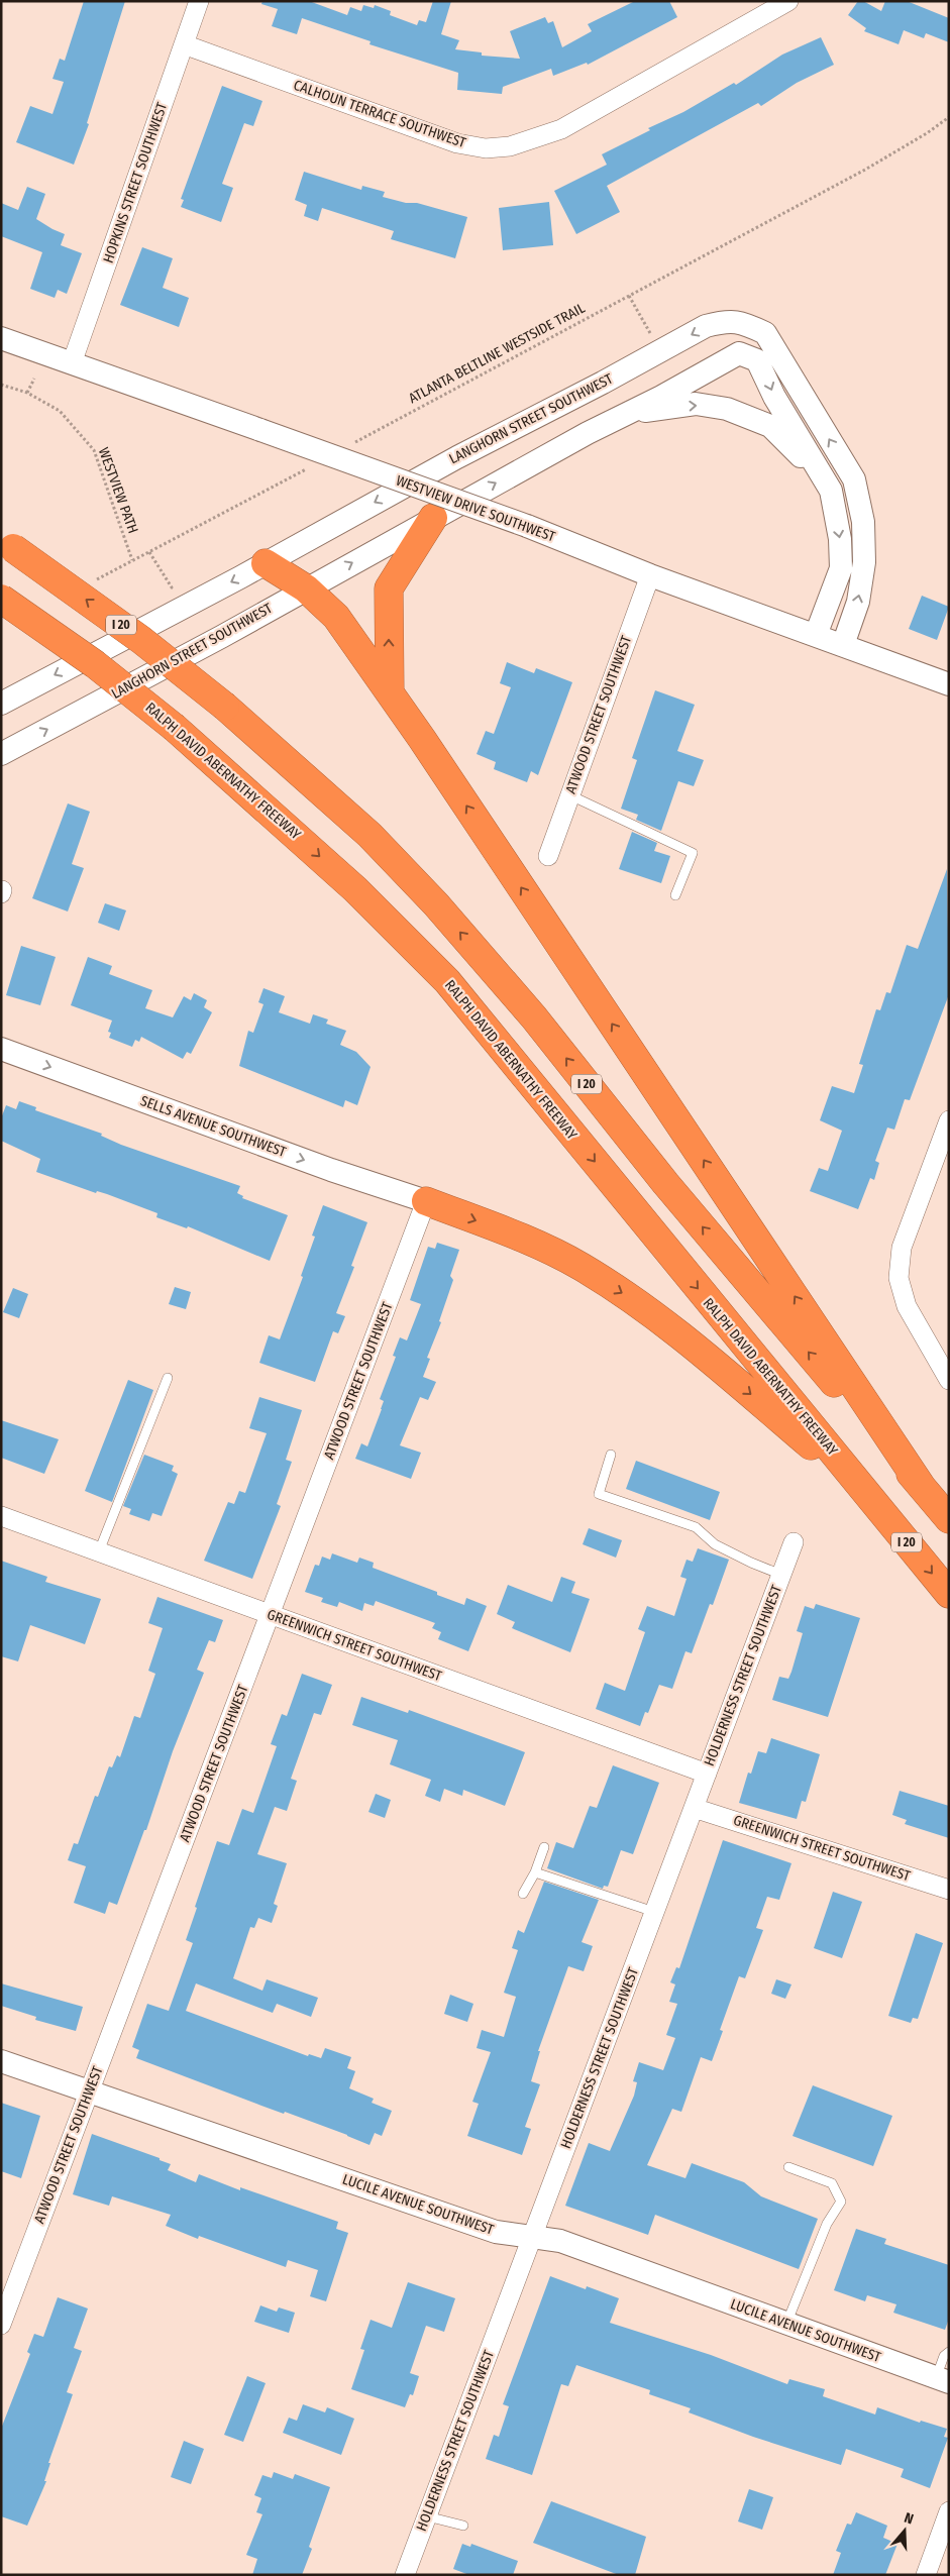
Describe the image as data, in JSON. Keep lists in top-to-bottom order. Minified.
{"streets":{"highway":["I 20","RALPH DAVID ABERNATHY FREEWAY"],"street":["CALHOUN TERRACE SOUTHWEST","HOPKINS STREET SOUTHWEST","LANGHORN STREET SOUTHWEST","WESTVIEW DRIVE SOUTHWEST","ATWOOD STREET SOUTHWEST","SELLS AVENUE SOUTHWEST","GREENWICH STREET SOUTHWEST","HOLDERNESS STREET SOUTHWEST","LUCILE AVENUE SOUTHWEST"],"path":["ATLANTA BELTLINE WESTSIDE TRAIL","WESTVIEW PATH"]},"crossings":[["CALHOUN TERRACE SOUTHWEST","HOPKINS STREET SOUTHWEST"],["HOPKINS STREET SOUTHWEST","WESTVIEW DRIVE SOUTHWEST"],["WESTVIEW DRIVE SOUTHWEST","ATWOOD STREET SOUTHWEST"],["ATWOOD STREET SOUTHWEST","SELLS AVENUE SOUTHWEST"],["ATWOOD STREET SOUTHWEST","GREENWICH STREET SOUTHWEST"],["ATWOOD STREET SOUTHWEST","LUCILE AVENUE SOUTHWEST"],["GREENWICH STREET SOUTHWEST","HOLDERNESS STREET SOUTHWEST"],["HOLDERNESS STREET SOUTHWEST","LUCILE AVENUE SOUTHWEST"]],"one_way":["SELLS AVENUE SOUTHWEST"],"north":"top"}
